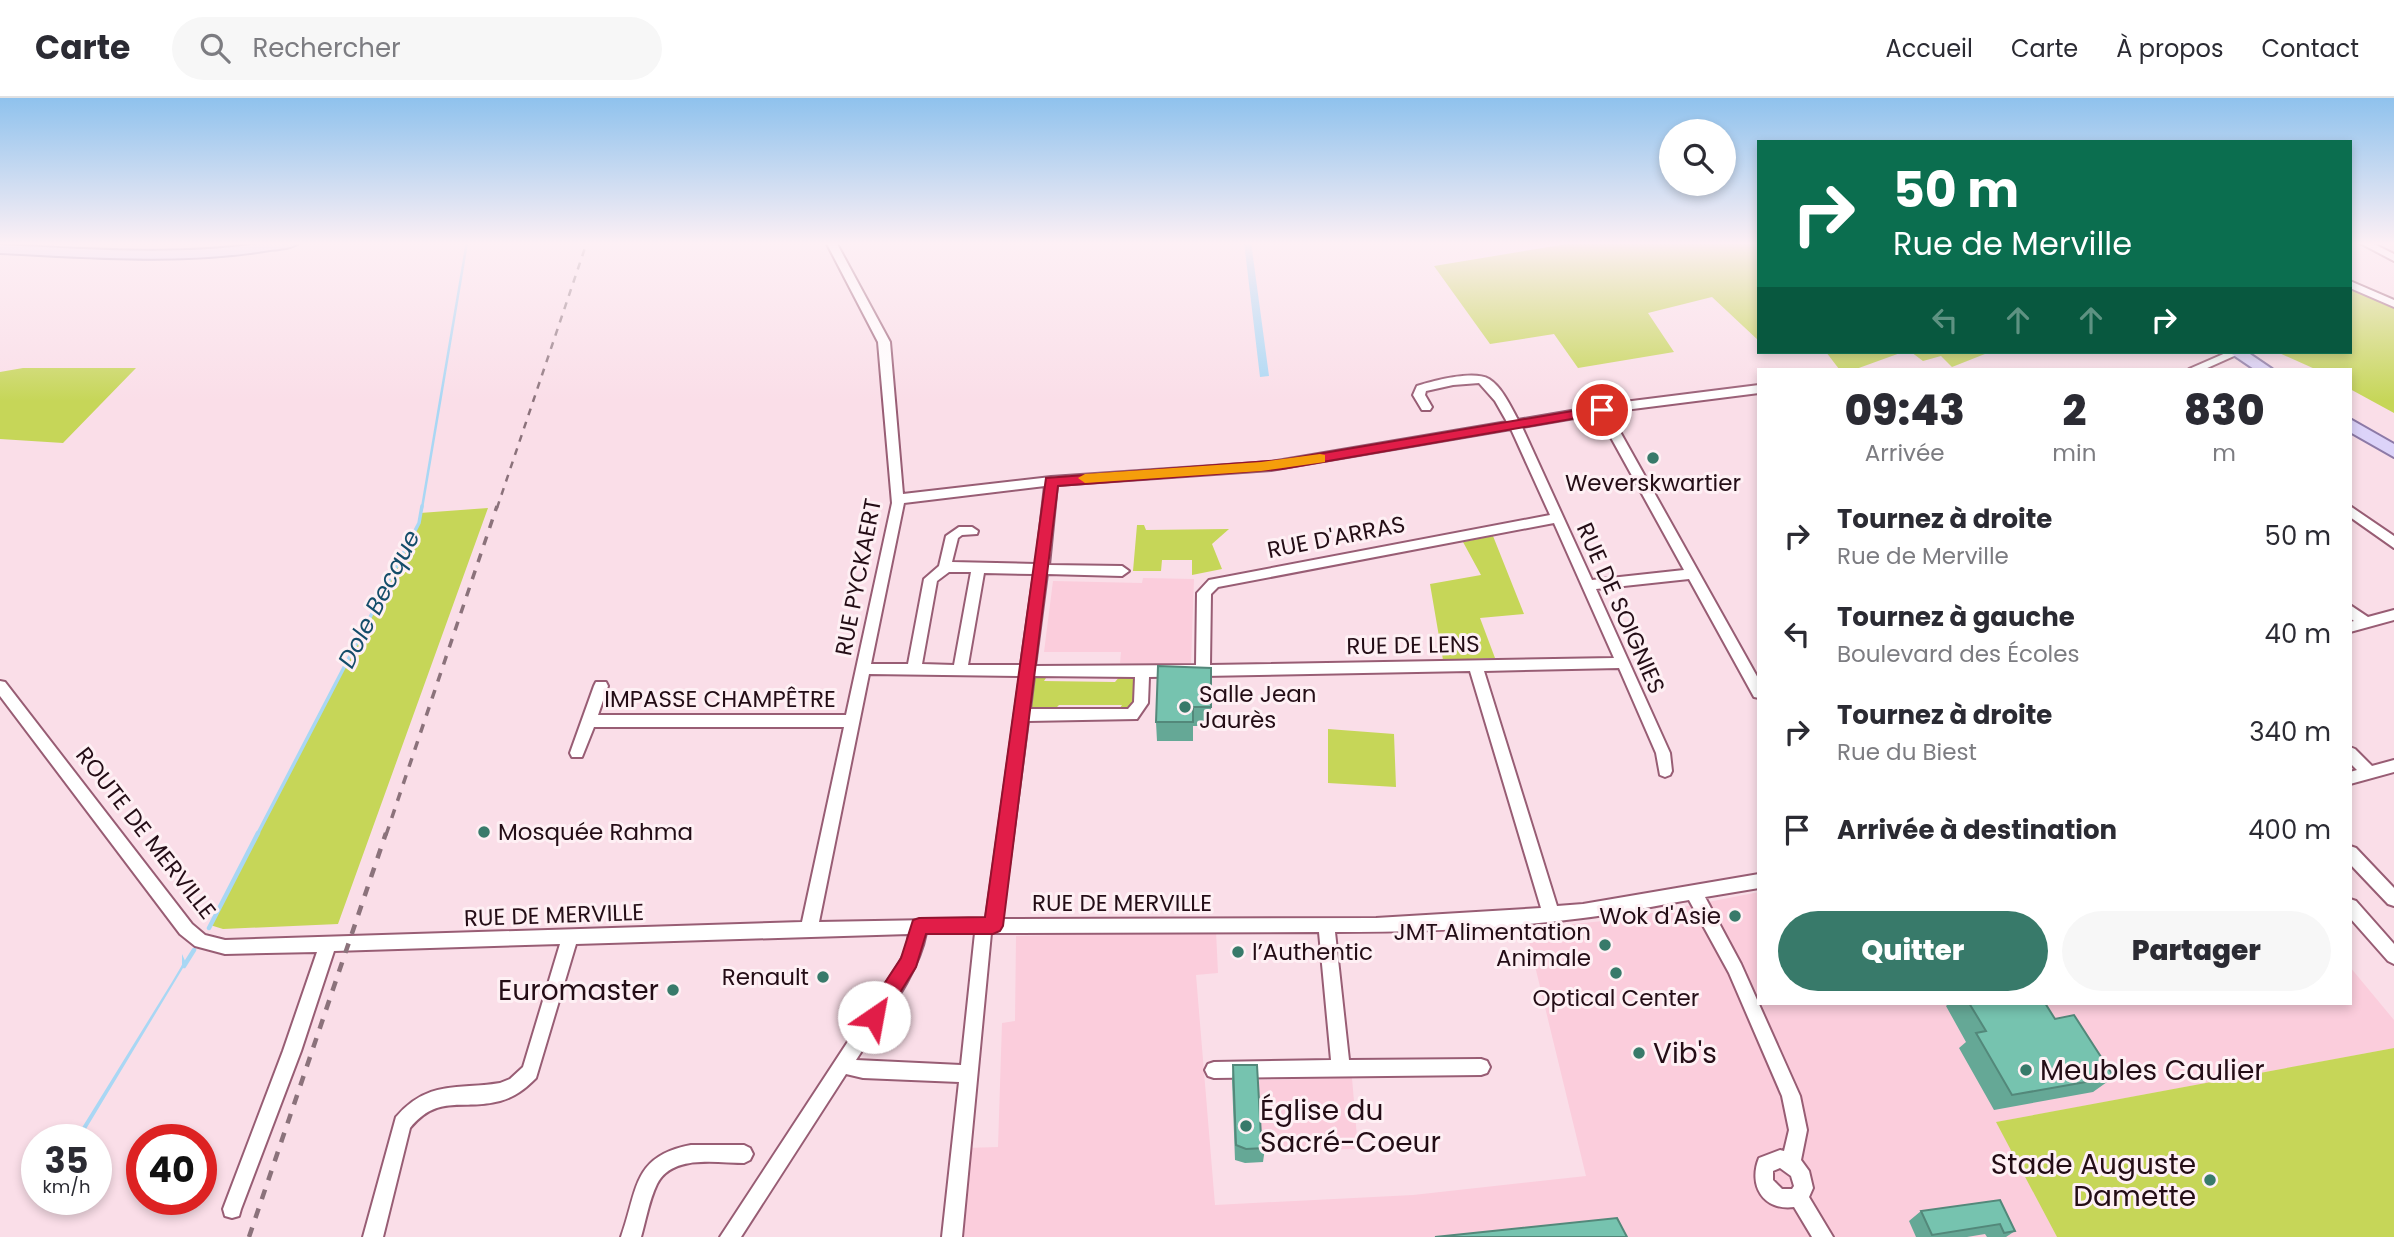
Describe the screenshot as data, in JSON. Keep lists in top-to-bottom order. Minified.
{"streets":{"street":["RUE D'ARRAS","RUE PYCKAERT","RUE DE SOIGNIES","RUE DE LENS","IMPASSE CHAMPÊTRE","ROUTE DE MERVILLE","RUE DE MERVILLE"]},"crossings":[["RUE D'ARRAS","RUE DE SOIGNIES"],["RUE D'ARRAS","RUE DE LENS"],["RUE PYCKAERT","RUE DE LENS"],["RUE PYCKAERT","IMPASSE CHAMPÊTRE"],["RUE PYCKAERT","RUE DE MERVILLE"],["RUE DE SOIGNIES","RUE DE LENS"],["ROUTE DE MERVILLE","RUE DE MERVILLE"]],"water":["Dole Becque"],"places":["Weverskwartier","Salle Jean Jaurès","Mosquée Rahma","Wok d'Asie","JMT Alimentation Animale","l’Authentic","Optical Center","Renault","Euromaster","Vib's","Meubles Caulier","Église du Sacré-Coeur","Stade Auguste Damette"],"page":{"header":"Carte","search":"Rechercher","nav":["Accueil","Carte","À propos","Contact"],"turn":["50 m","Rue de Merville"],"eta":["09:43","Arrivée","2","min","830","m"],"list":[{"name":"Tournez à droite","note":"Rue de Merville","value":"50 m"},{"name":"Tournez à gauche","note":"Boulevard des Écoles","value":"40 m"},{"name":"Tournez à droite","note":"Rue du Biest","value":"340 m"},{"name":"Arrivée à destination","value":"400 m"}],"buttons":["Quitter","Partager"],"speed":"35 km/h","limit":"40"}}
